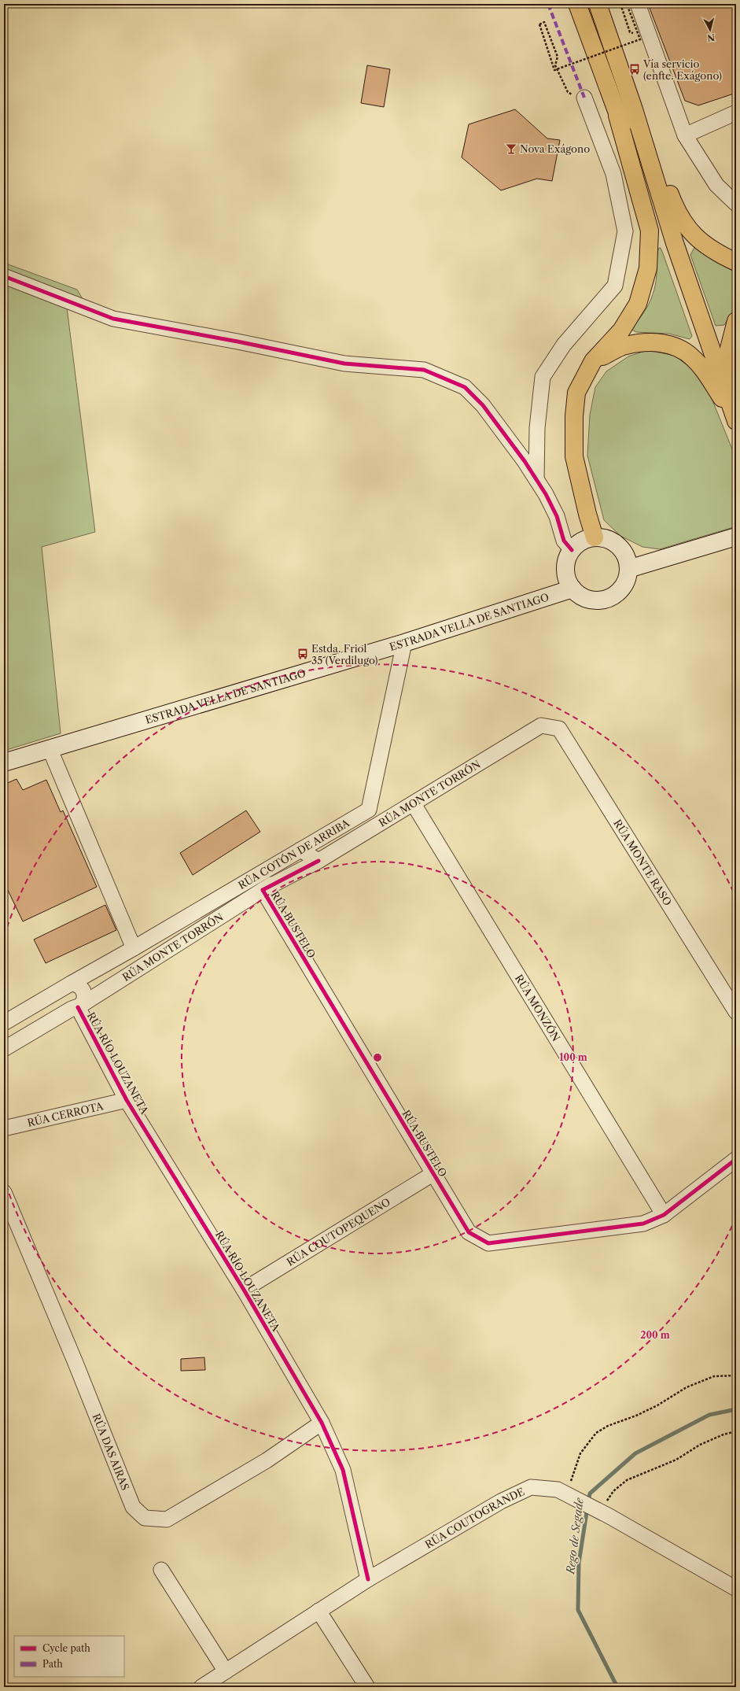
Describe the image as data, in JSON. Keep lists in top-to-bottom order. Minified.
{"streets":{"main road":["ESTRADA VELLA DE SANTIAGO"],"street":["RÚA MONTE TORRÓN","RÚA COTÓN DE ARRIBA","RÚA MONTE RASO","RÚA BUSTELO","RÚA MONZÓN","RÚA RÍO LOUZANETA","RÚA CERROTA","RÚA COUTOPEQUENO","RÚA DAS AIRAS","RÚA COUTOGRANDE"]},"crossings":[["ESTRADA VELLA DE SANTIAGO","RÚA COTÓN DE ARRIBA"],["RÚA MONTE TORRÓN","RÚA COTÓN DE ARRIBA"],["RÚA MONTE TORRÓN","RÚA MONTE RASO"],["RÚA MONTE TORRÓN","RÚA BUSTELO"],["RÚA MONTE TORRÓN","RÚA MONZÓN"],["RÚA MONTE TORRÓN","RÚA RÍO LOUZANETA"],["RÚA COTÓN DE ARRIBA","RÚA RÍO LOUZANETA"],["RÚA BUSTELO","RÚA MONZÓN"],["RÚA BUSTELO","RÚA COUTOPEQUENO"],["RÚA RÍO LOUZANETA","RÚA CERROTA"],["RÚA RÍO LOUZANETA","RÚA COUTOPEQUENO"],["RÚA RÍO LOUZANETA","RÚA DAS AIRAS"],["RÚA RÍO LOUZANETA","RÚA COUTOGRANDE"]],"water":["Rego de Segade"],"places":{"bus stop":["Vía servicio (enfte. Exágono)","Estda. Friol 35 (Verdilugo)"],"bar":["Nova Exágono"]},"legend":["Cycle path","Path"],"north":"bottom","rings":["100 m","200 m"]}
